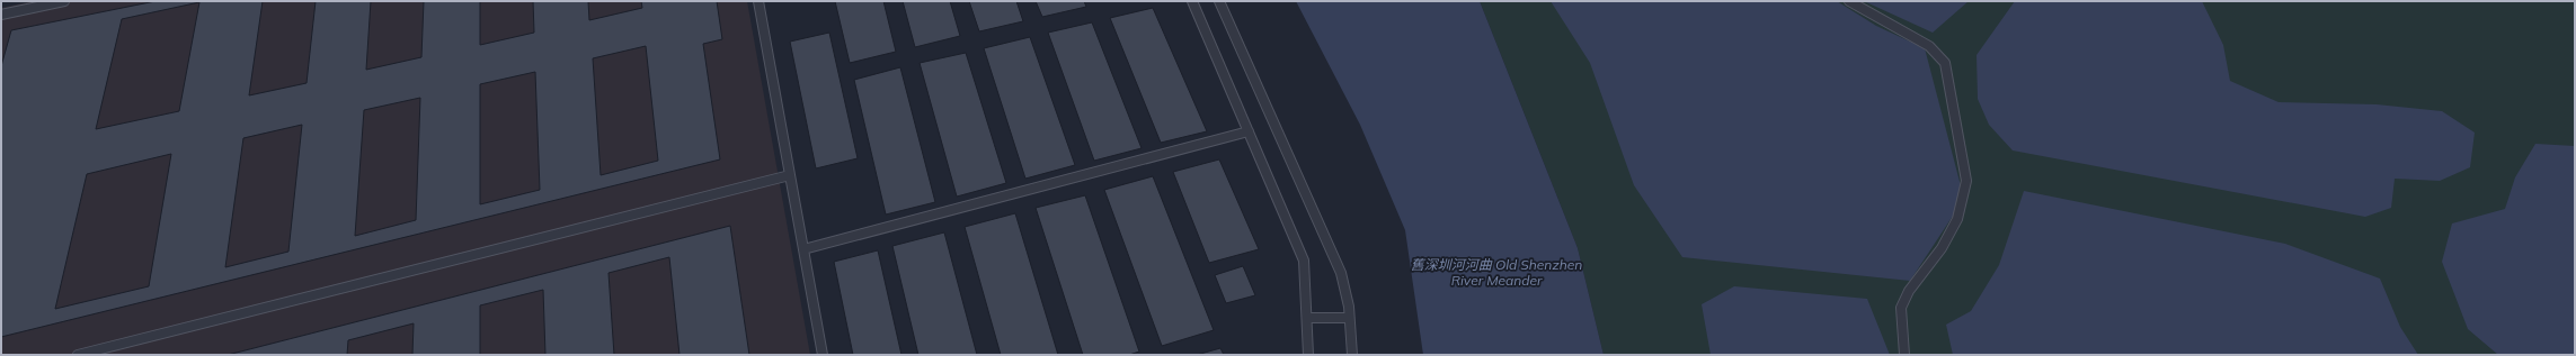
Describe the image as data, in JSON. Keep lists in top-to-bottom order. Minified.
{"water":["舊深圳河河曲 Old Shenzhen River Meander"]}
